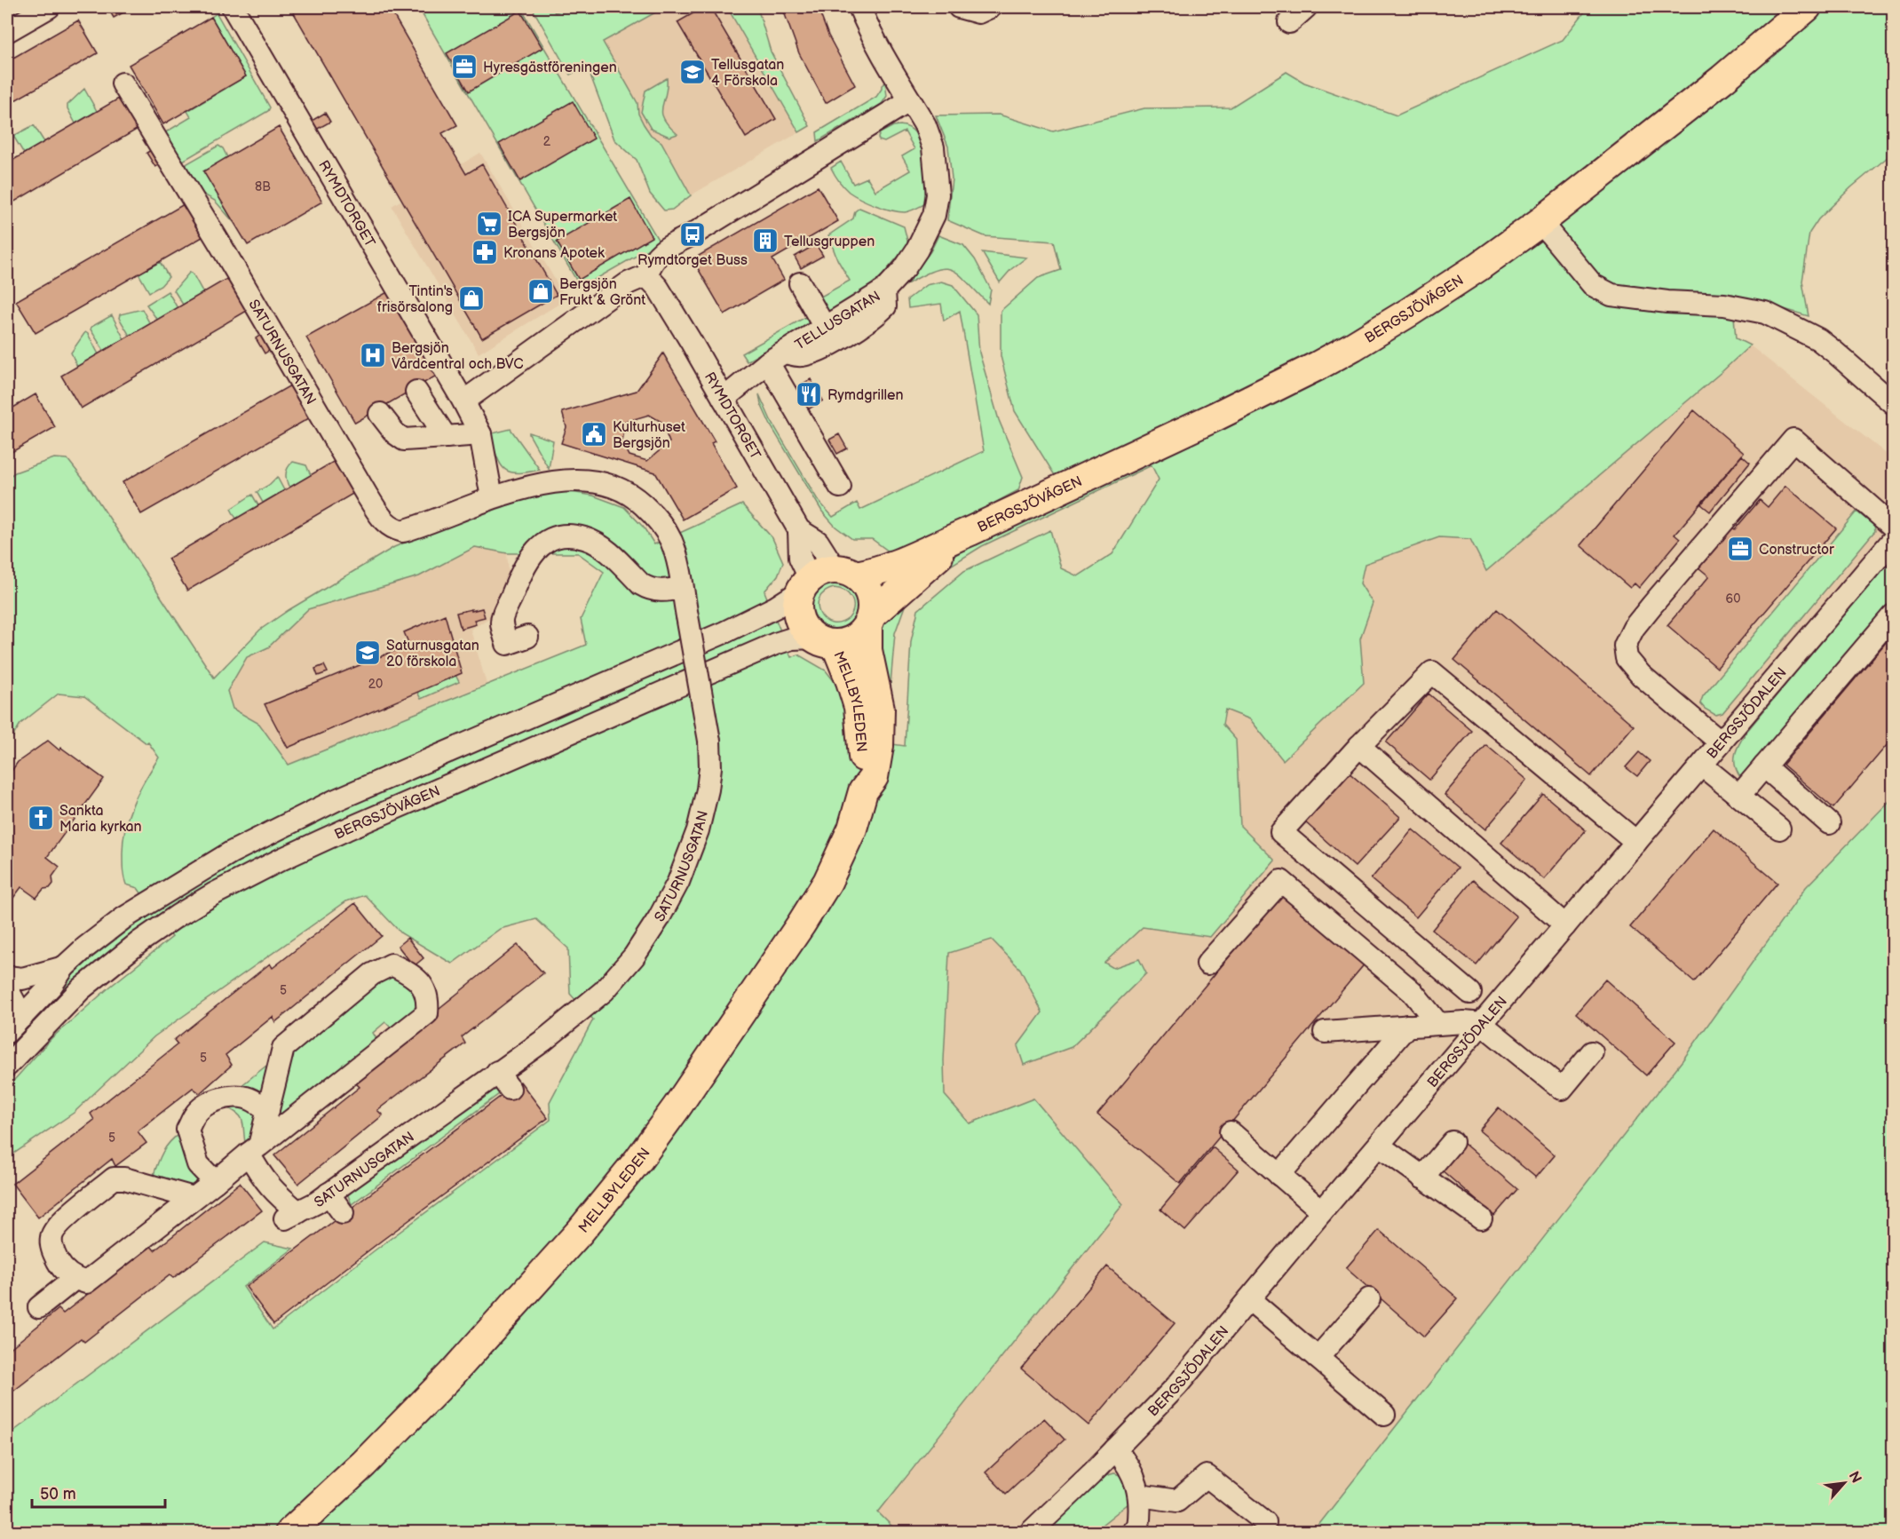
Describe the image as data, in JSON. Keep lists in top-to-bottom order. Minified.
{"streets":{"main road":["BERGSJÖVÄGEN","MELLBYLEDEN"],"street":["RYMDTORGET","TELLUSGATAN","SATURNUSGATAN","BERGSJÖDALEN"]},"crossings":[["RYMDTORGET","BERGSJÖVÄGEN"],["RYMDTORGET","TELLUSGATAN"],["RYMDTORGET","MELLBYLEDEN"],["BERGSJÖVÄGEN","MELLBYLEDEN"]],"places":{"office":["Hyresgästföreningen","Constructor"],"school or university":["Tellusgatan 4 Förskola","Saturnusgatan 20 förskola"],"supermarket":["ICA Supermarket Bergsjön"],"bus stop":["Rymdtorget Buss"],"building":["Tellusgruppen"],"pharmacy":["Kronans Apotek"],"shop":["Bergsjön Frukt & Grönt","Tintin's frisörsalong"],"hospital":["Bergsjön Vårdcentral och BVC"],"restaurant":["Rymdgrillen"],"public building":["Kulturhuset Bergsjön"],"church":["Sankta Maria kyrkan"]},"house_numbers":["2","8B","60","20","5","5","5"],"scale_bar":"50 m","north":"top right"}
